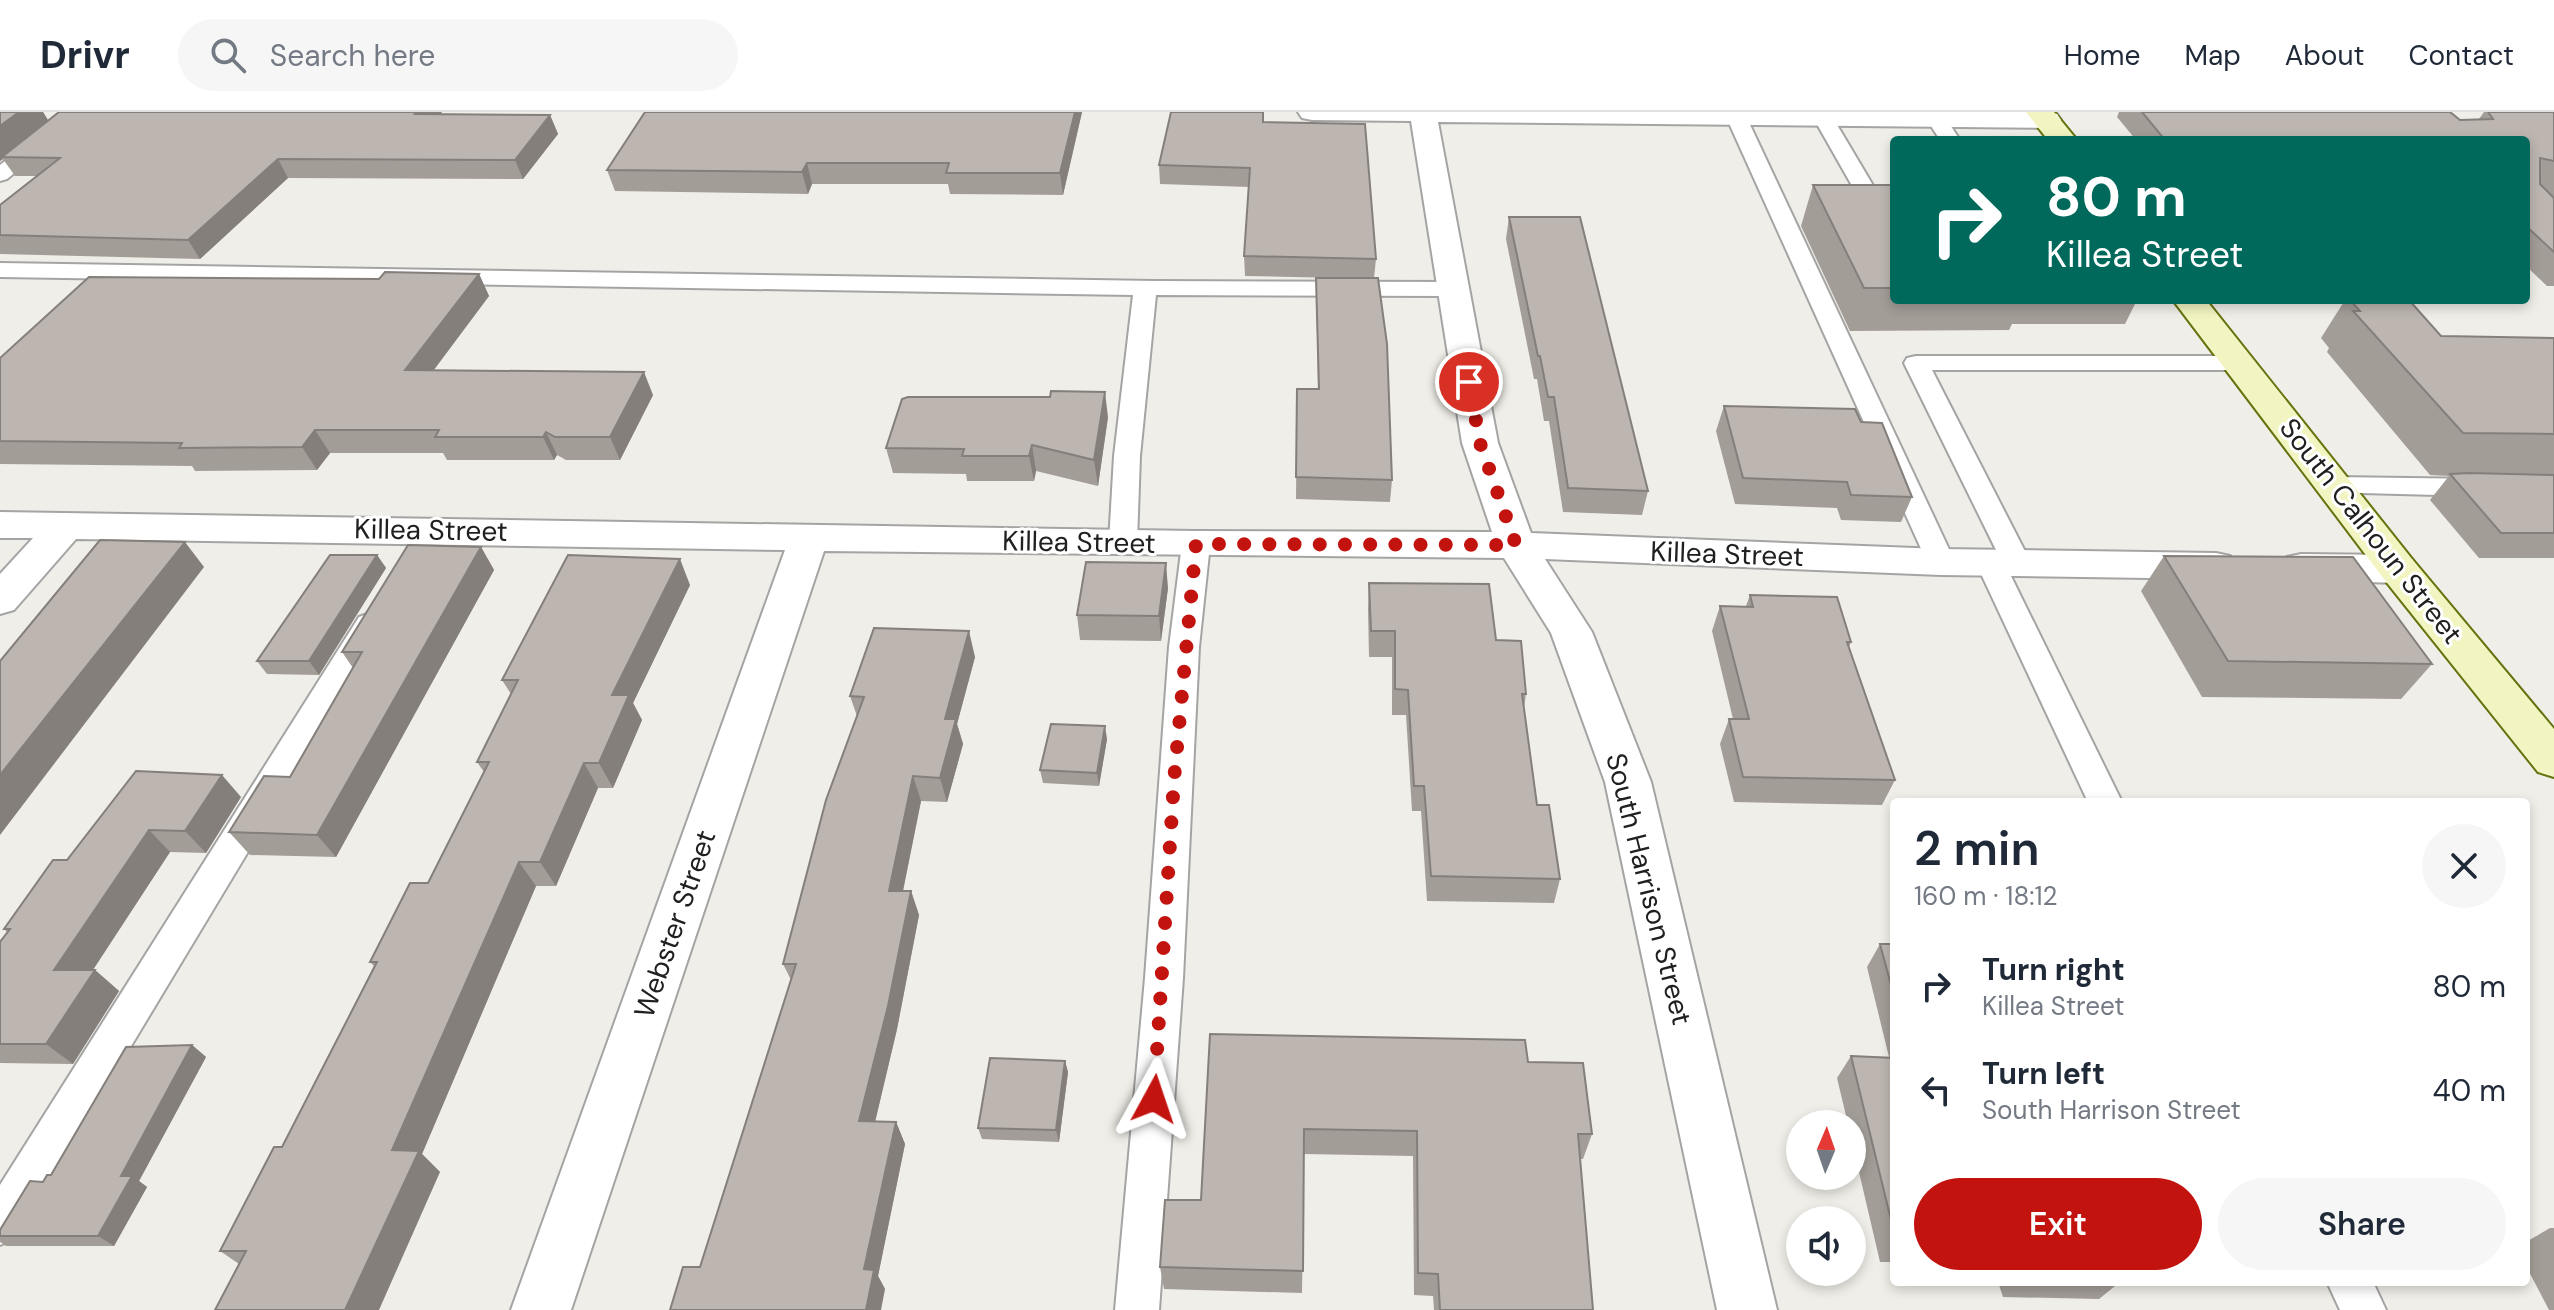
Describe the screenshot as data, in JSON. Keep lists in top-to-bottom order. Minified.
{"streets":{"street":["Killea Street","South Calhoun Street","South Harrison Street","Webster Street"]},"crossings":[["Killea Street","South Calhoun Street"],["Killea Street","South Harrison Street"],["Killea Street","Webster Street"]],"north":"top","page":{"header":"Drivr","search":"Search here","nav":["Home","Map","About","Contact"],"turn":["80 m","Killea Street"],"heading":["2 min","160 m · 18:12"],"list":[{"name":"Turn right","note":"Killea Street","value":"80 m"},{"name":"Turn left","note":"South Harrison Street","value":"40 m"}],"buttons":["Exit","Share"]}}
